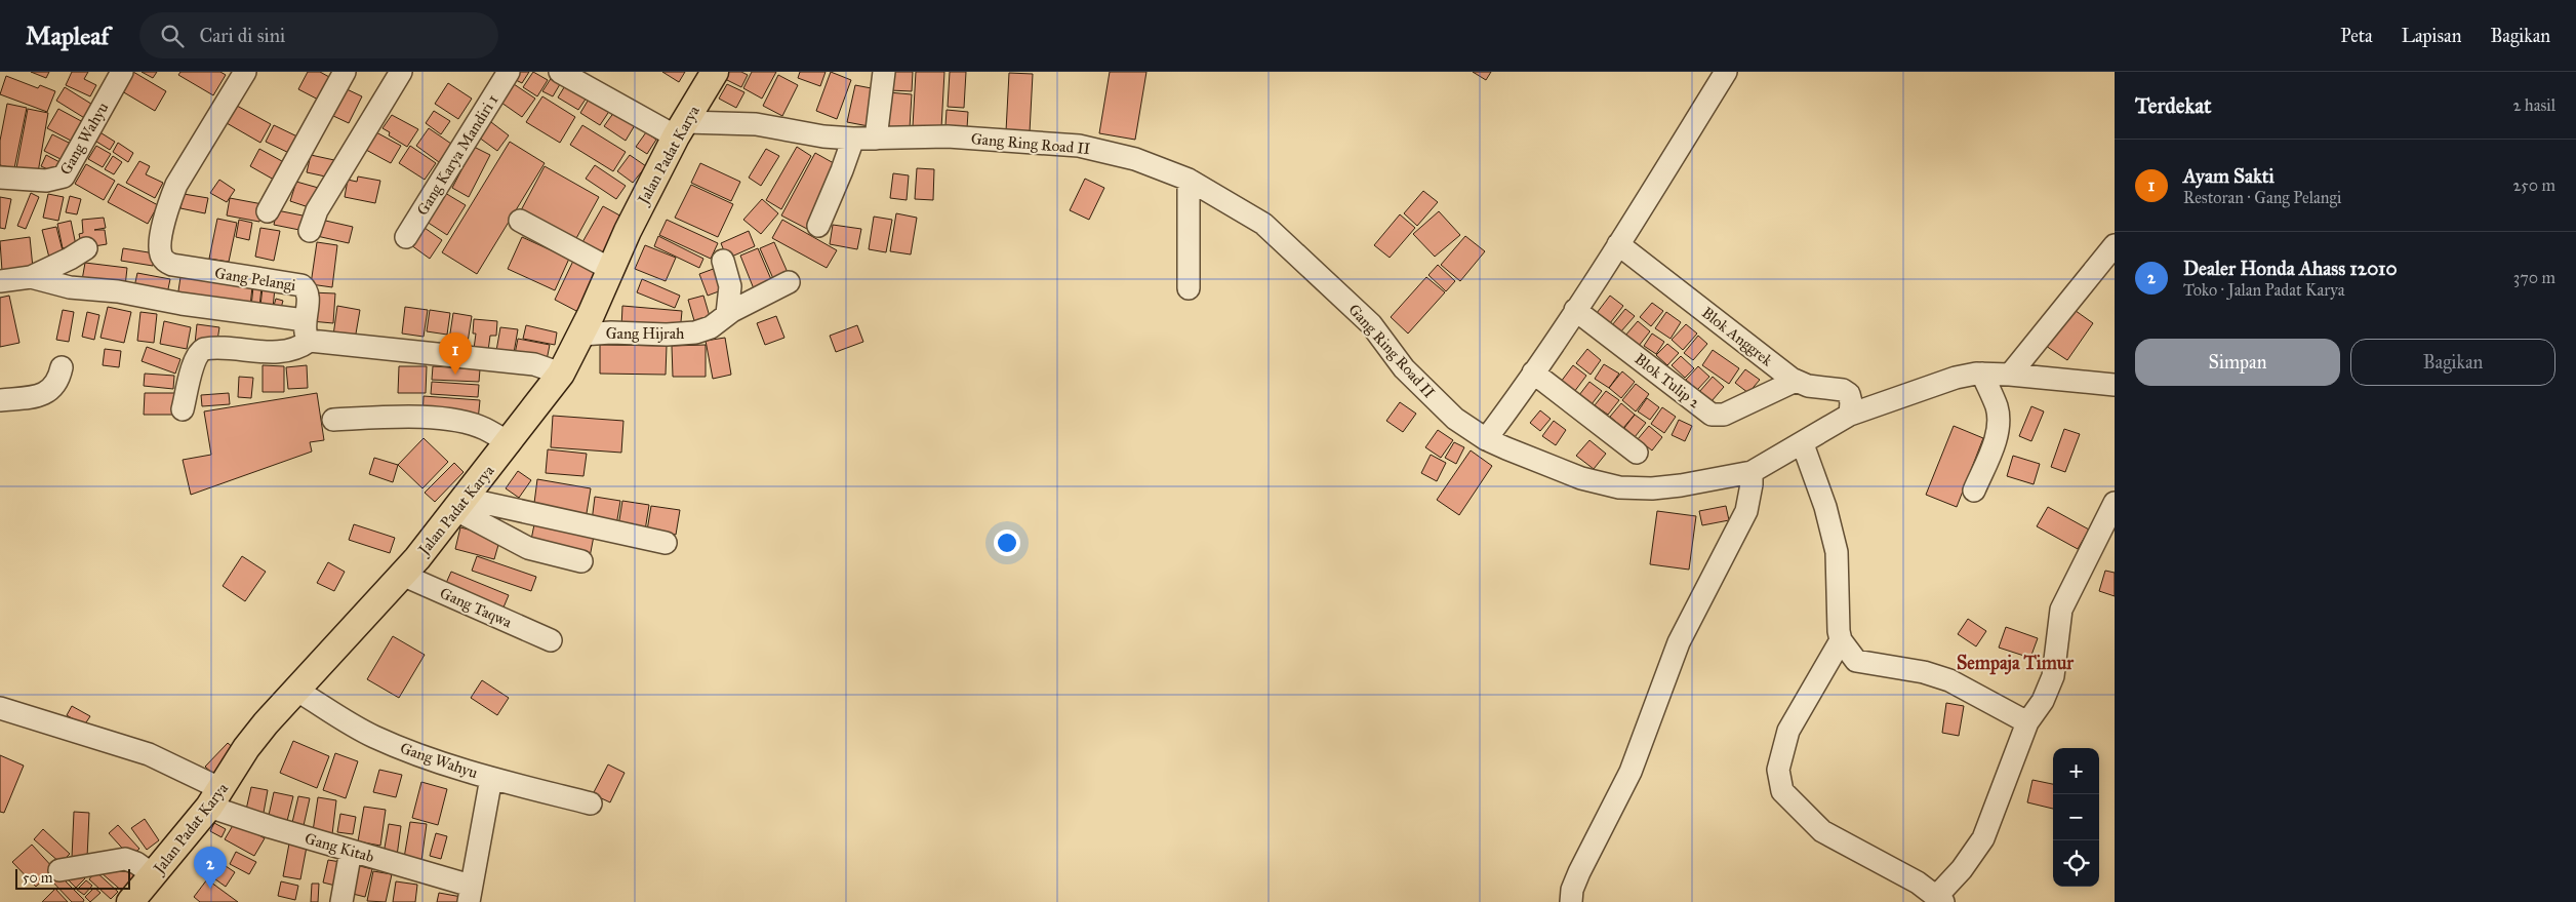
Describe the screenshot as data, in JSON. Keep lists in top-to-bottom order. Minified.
{"streets":{"main road":["Jalan Padat Karya"],"street":["Gang Wahyu","Gang Ring Road II","Gang Karya Mandiri 1","Gang Pelangi","Gang Hijrah","Blok Anggrek","Blok Tulip 2","Gang Taqwa","Gang Kitab"]},"crossings":[["Gang Wahyu","Jalan Padat Karya"],["Gang Ring Road II","Jalan Padat Karya"],["Gang Ring Road II","Blok Anggrek"],["Jalan Padat Karya","Gang Hijrah"],["Jalan Padat Karya","Gang Taqwa"],["Jalan Padat Karya","Gang Kitab"],["Blok Anggrek","Blok Tulip 2"]],"districts":["Sempaja Timur"],"scale_bar":"50 m","page":{"header":"Mapleaf","search":"Cari di sini","nav":["Peta","Lapisan","Bagikan"],"heading":["Terdekat","2 hasil"],"list":[{"mark":"1","name":"Ayam Sakti","note":"Restoran · Gang Pelangi","value":"250 m"},{"mark":"2","name":"Dealer Honda Ahass 12010","note":"Toko · Jalan Padat Karya","value":"370 m"}],"buttons":["Simpan","Bagikan"],"pins":["1","2"],"map_buttons":["+","−"],"scale":"50 m"}}
